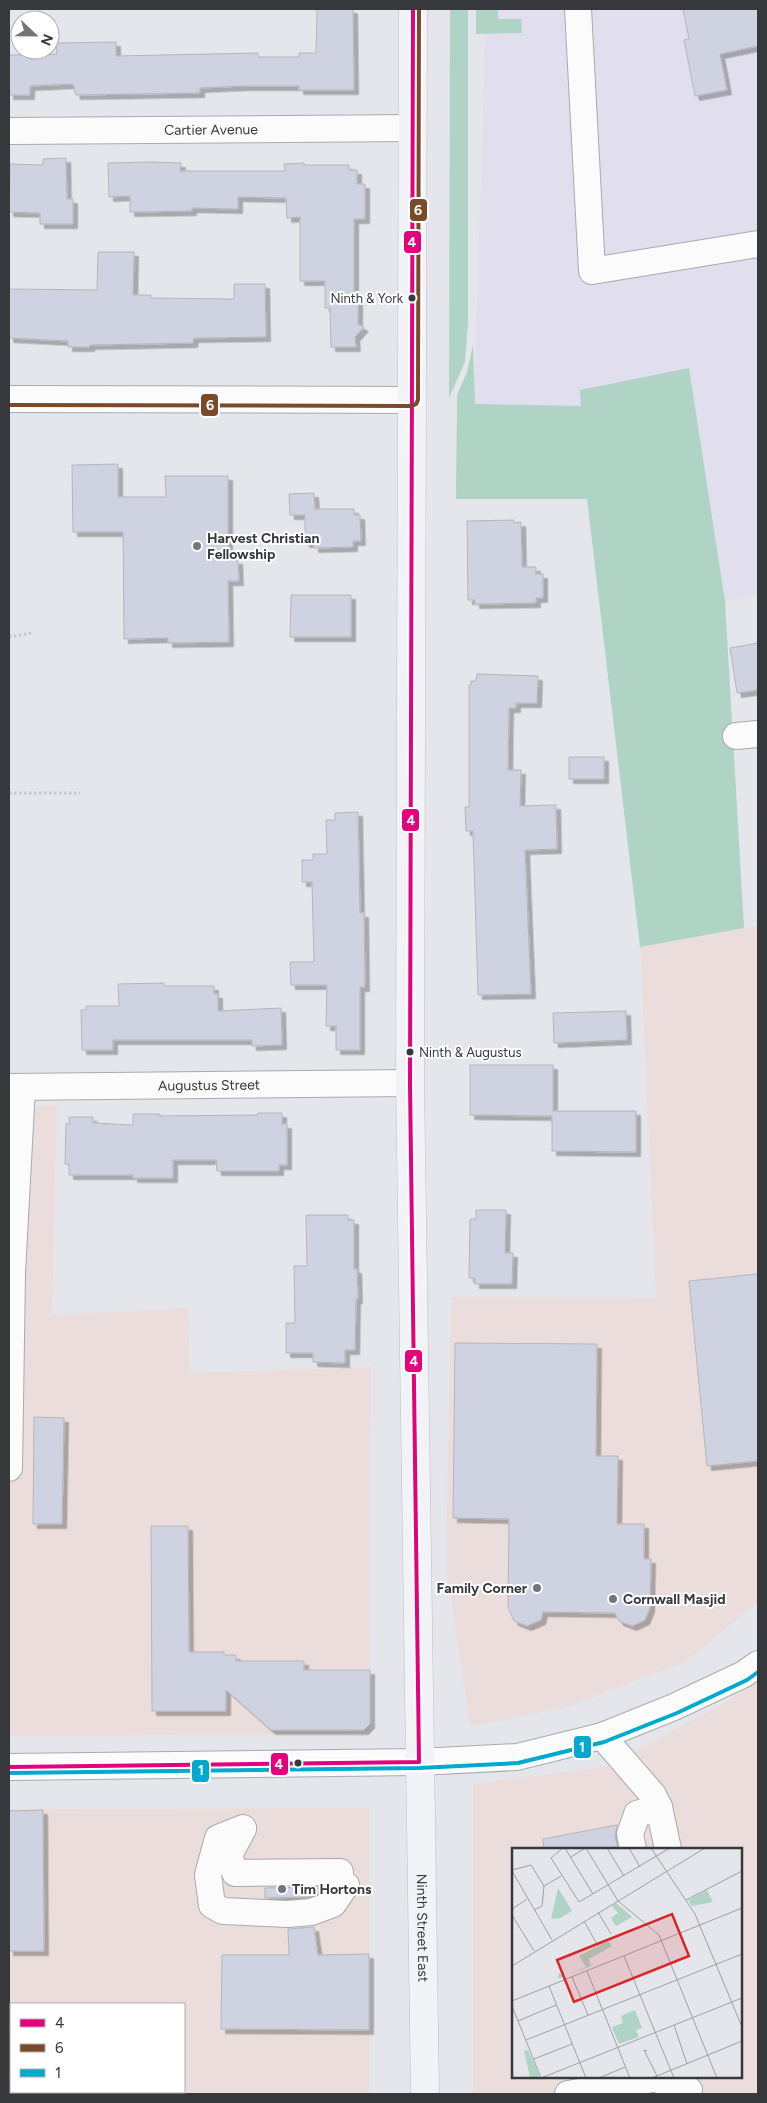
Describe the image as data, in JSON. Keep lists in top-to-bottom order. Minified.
{"streets":{"main road":["Ninth Street East"],"street":["Cartier Avenue","Augustus Street"]},"crossings":[["Cartier Avenue","Ninth Street East"],["Augustus Street","Ninth Street East"]],"places":["Ninth & York","Harvest Christian Fellowship","Ninth & Augustus","Family Corner","Cornwall Masjid","Tim Hortons"],"lines":["transit line 4","transit line 6","transit line 1"],"legend":["4","6","1"],"north":"right"}
